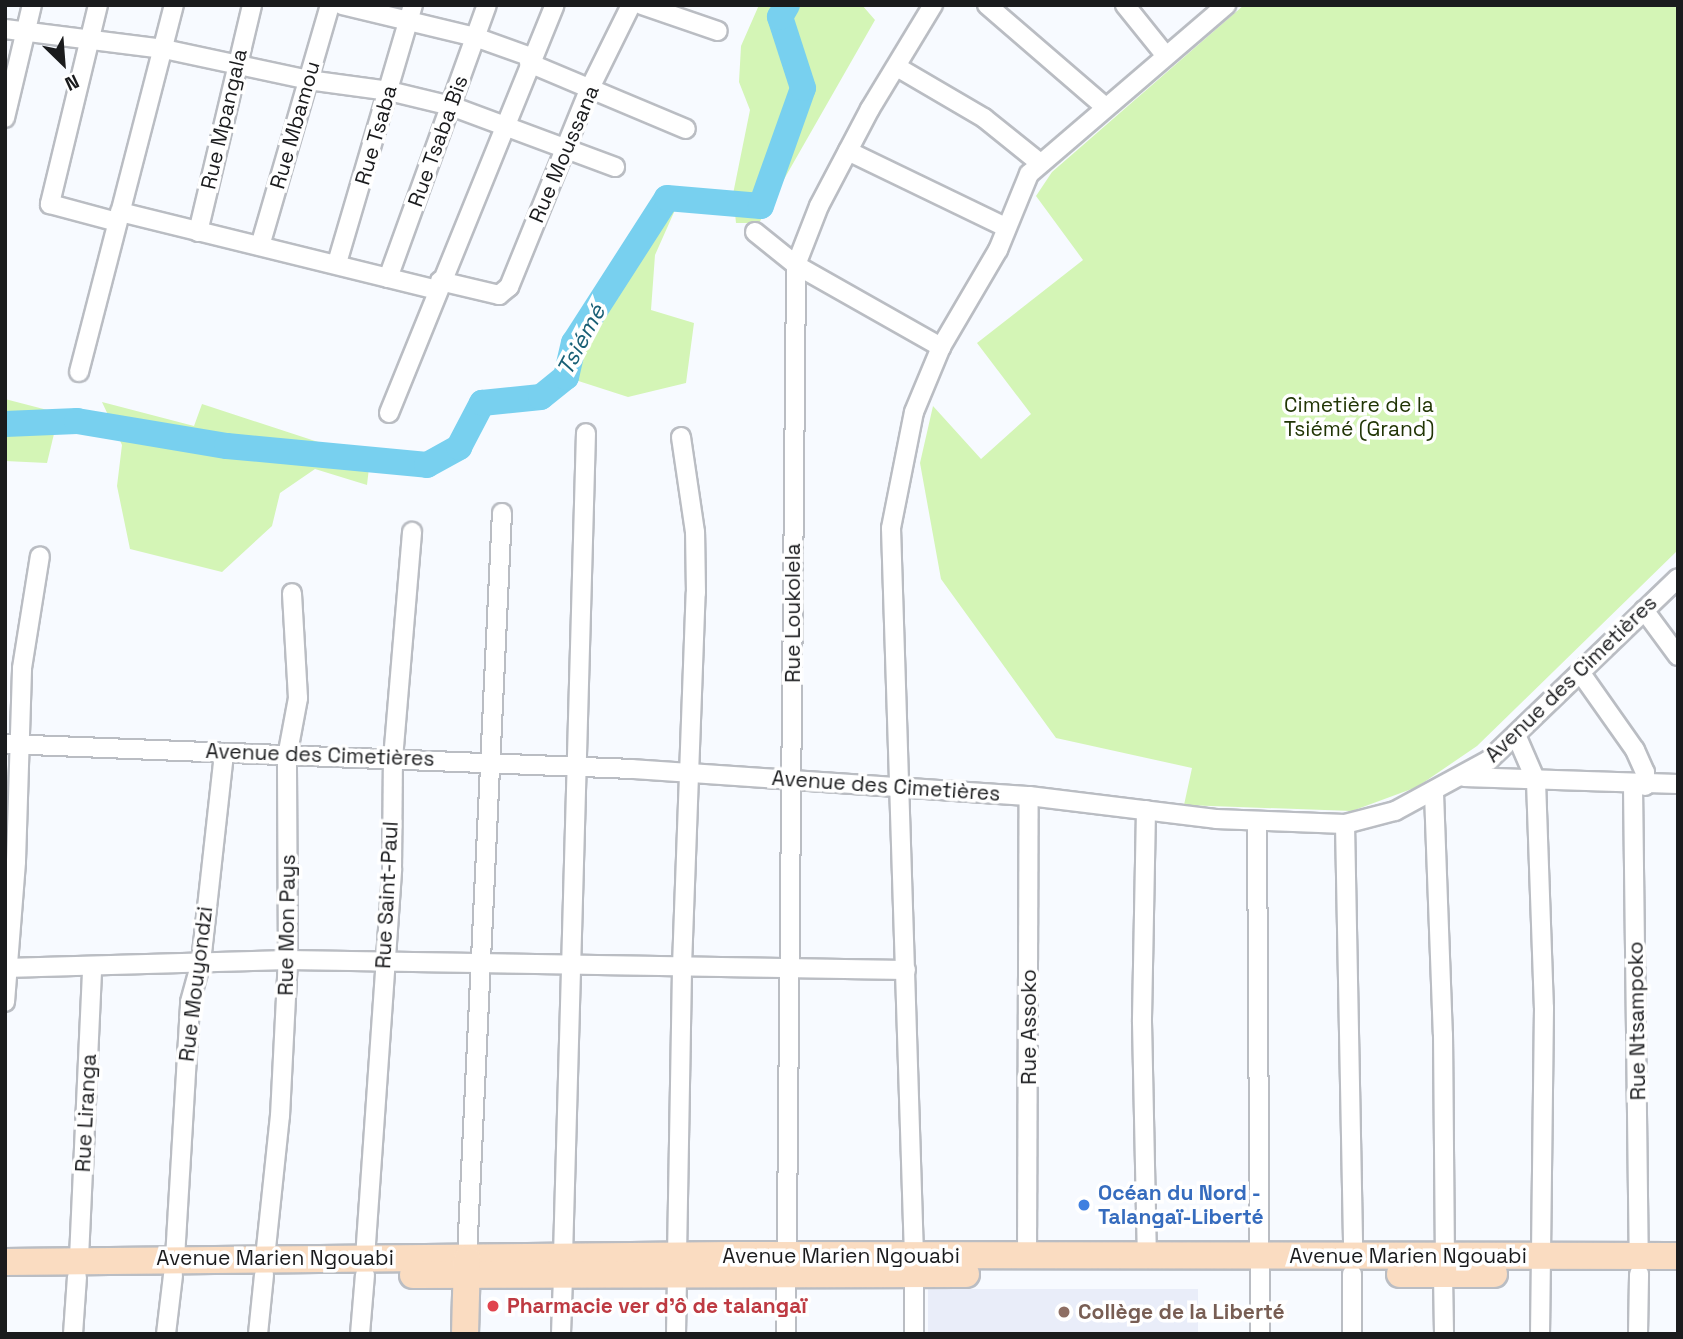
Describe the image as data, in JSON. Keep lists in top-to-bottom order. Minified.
{"streets":{"main road":["Avenue Marien Ngouabi"],"street":["Rue Mpangala","Rue Mbamou","Rue Tsaba","Rue Tsaba Bis","Rue Moussana","Rue Loukolela","Avenue des Cimetières","Rue Saint-Paul","Rue Mon Pays","Rue Mouyondzi","Rue Ntsampoko","Rue Assoko","Rue Liranga"]},"crossings":[["Rue Loukolela","Avenue des Cimetières"],["Rue Loukolela","Avenue Marien Ngouabi"],["Avenue des Cimetières","Rue Saint-Paul"],["Avenue des Cimetières","Rue Mon Pays"],["Avenue des Cimetières","Rue Mouyondzi"],["Avenue des Cimetières","Rue Ntsampoko"],["Avenue des Cimetières","Rue Assoko"],["Rue Saint-Paul","Avenue Marien Ngouabi"],["Rue Mon Pays","Avenue Marien Ngouabi"],["Rue Mouyondzi","Avenue Marien Ngouabi"],["Rue Ntsampoko","Avenue Marien Ngouabi"],["Rue Assoko","Avenue Marien Ngouabi"],["Rue Liranga","Avenue Marien Ngouabi"]],"water":["Tsiémé"],"parks":["Cimetière de la Tsiémé (Grand)"],"places":["Océan du Nord - Talangaï-Liberté","Pharmacie ver d'ô de talangaï","Collège de la Liberté"],"north":"bottom right"}
